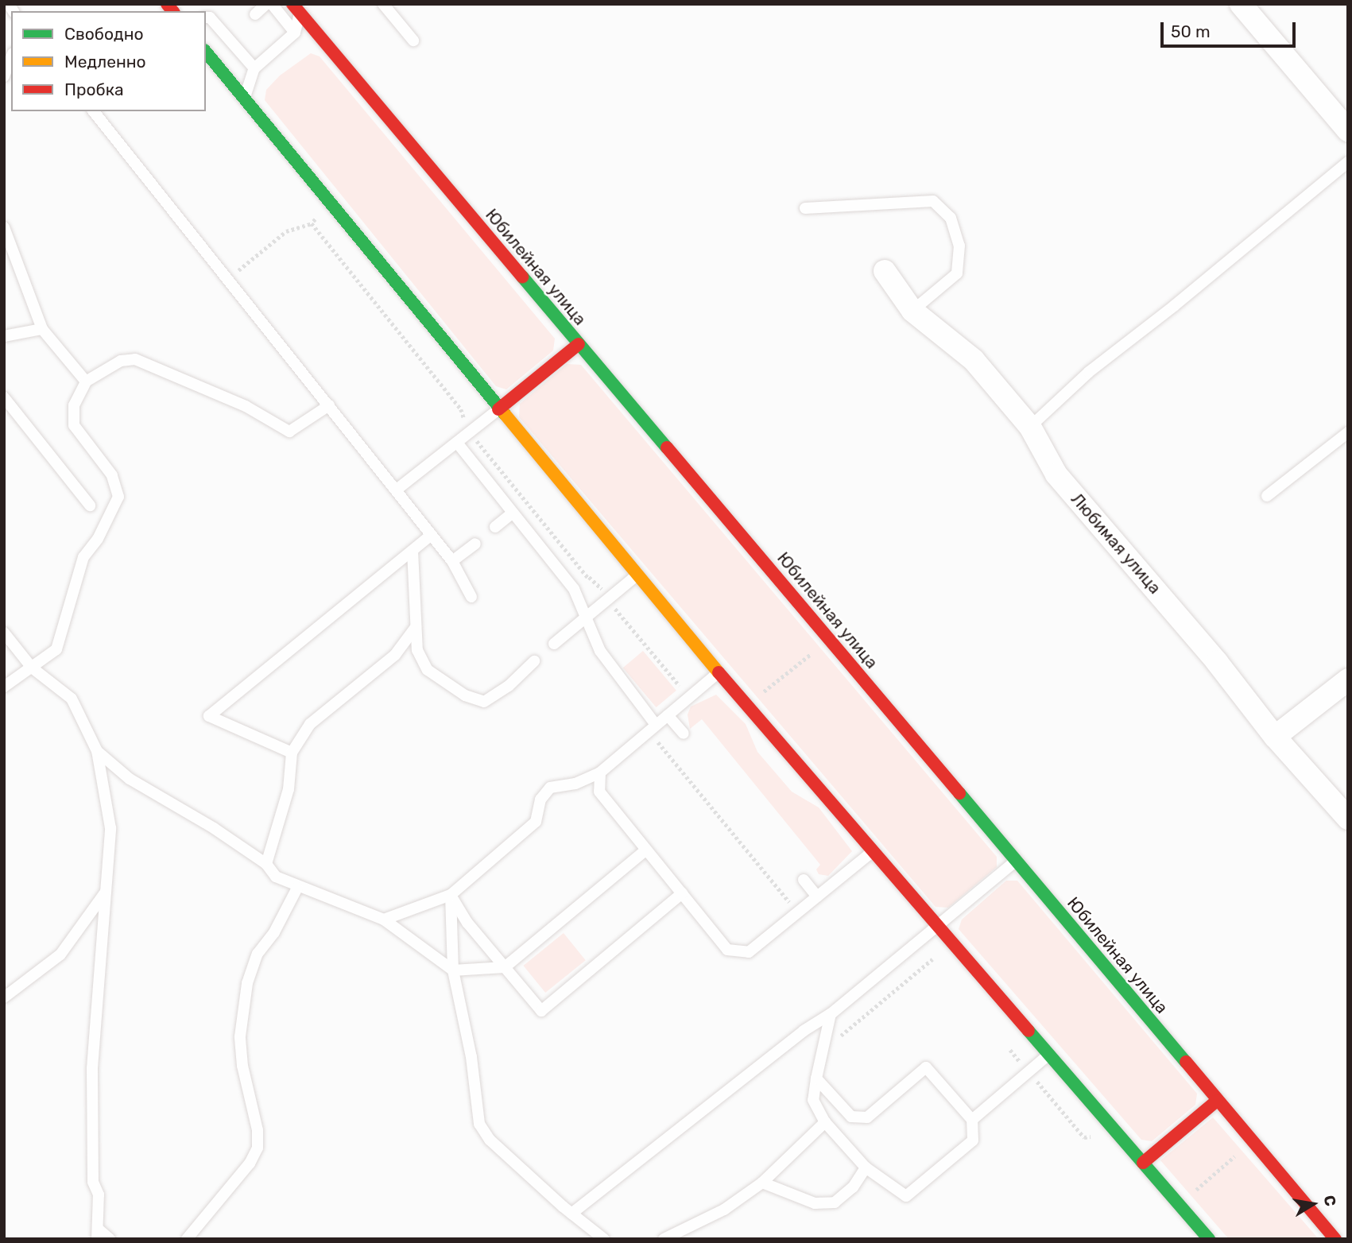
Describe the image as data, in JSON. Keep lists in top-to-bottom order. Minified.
{"streets":{"main road":["Юбилейная улица"],"street":["Любимая улица"]},"legend":["Свободно","Медленно","Пробка"],"scale_bar":"50 m","north":"right"}
